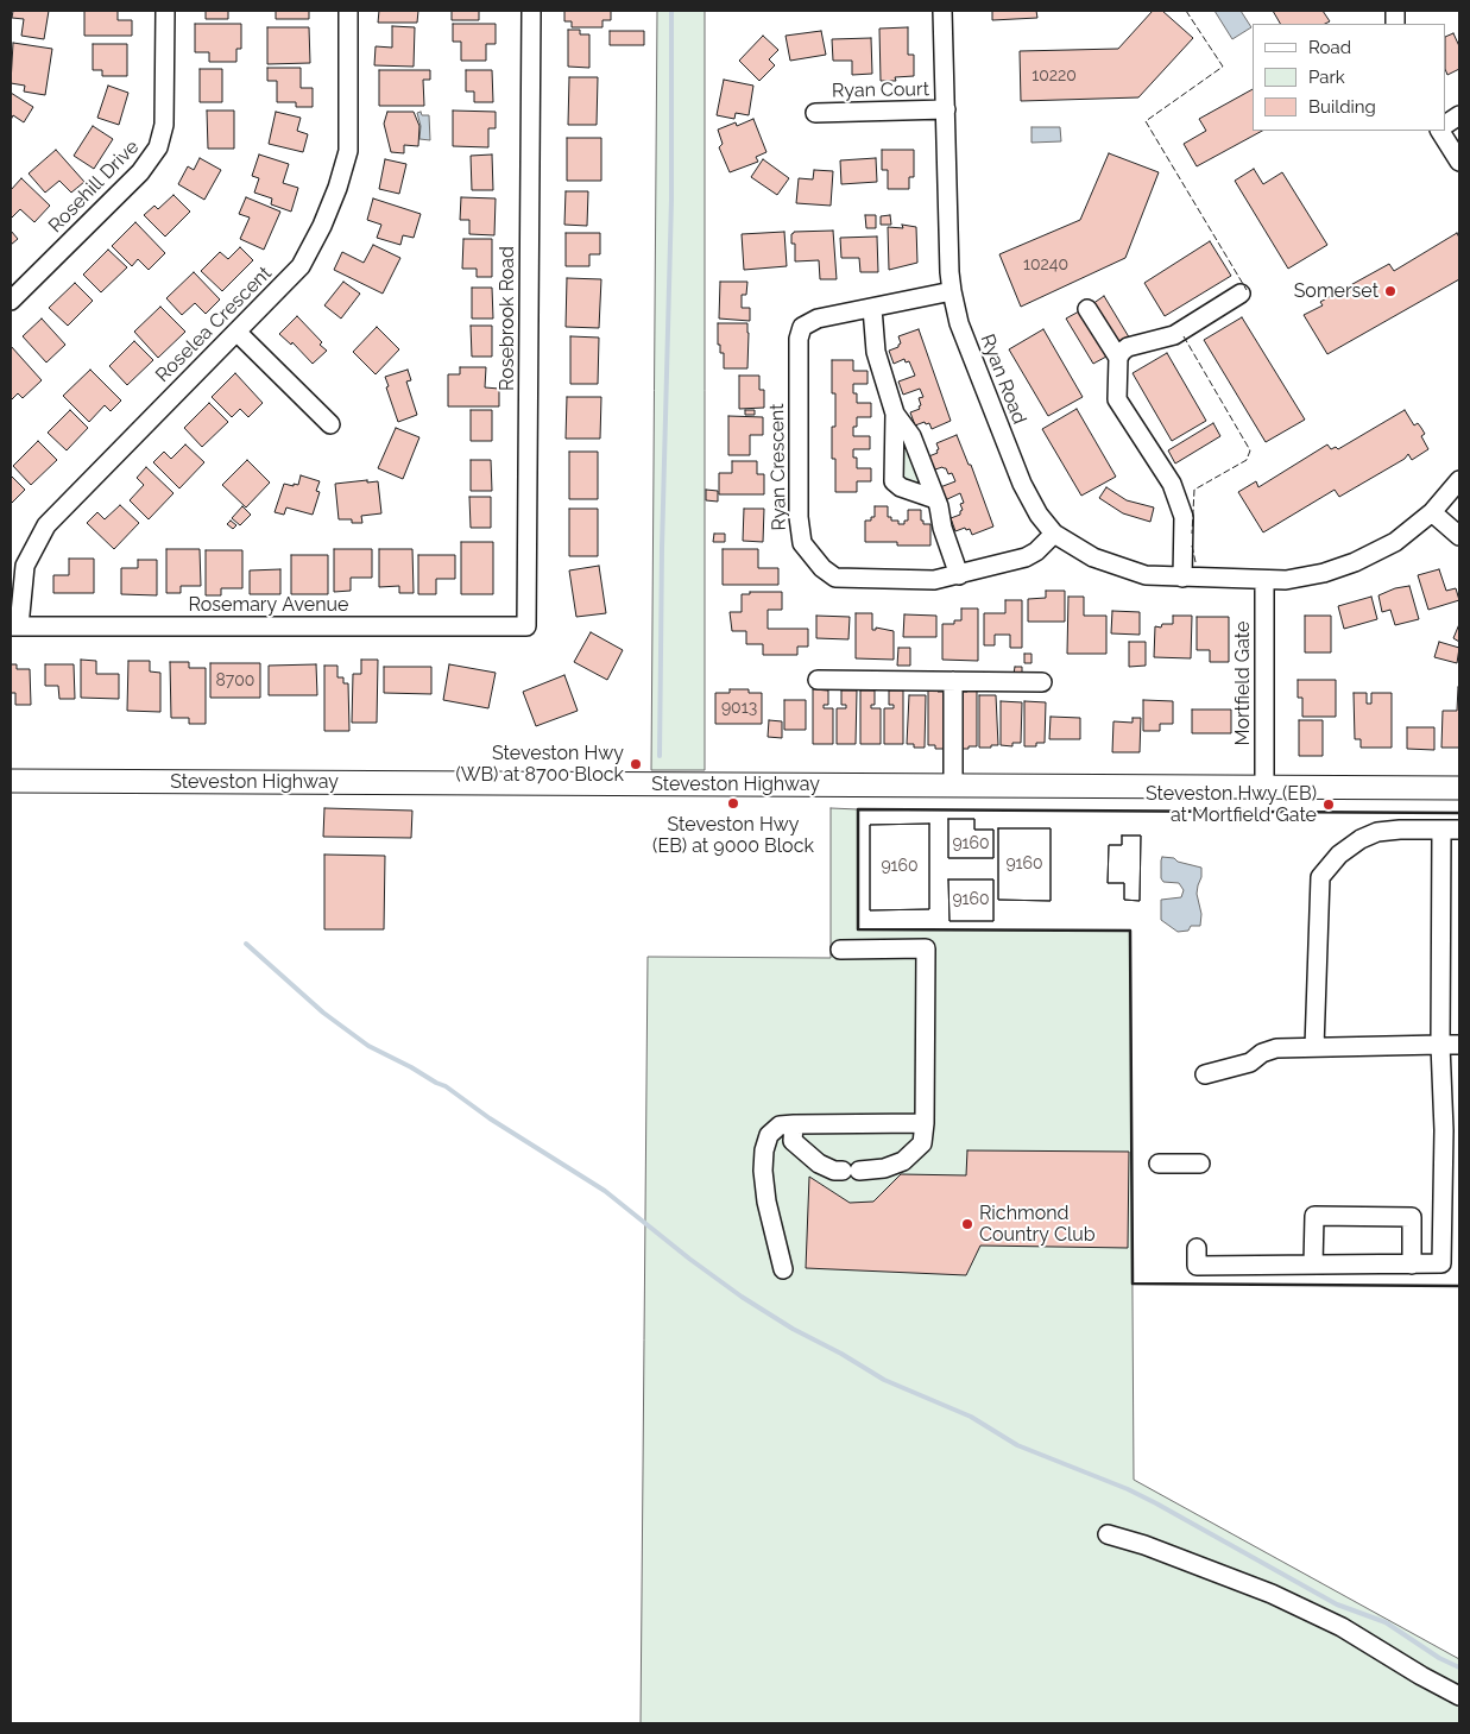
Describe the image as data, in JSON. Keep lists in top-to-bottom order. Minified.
{"streets":{"main road":["Steveston Highway"],"street":["Ryan Court","Rosehill Drive","Rosebrook Road","Roselea Crescent","Ryan Road","Ryan Crescent","Rosemary Avenue","Mortfield Gate"]},"crossings":[["Ryan Court","Ryan Road"],["Rosebrook Road","Rosemary Avenue"],["Roselea Crescent","Rosemary Avenue"],["Ryan Road","Ryan Crescent"],["Ryan Road","Mortfield Gate"],["Mortfield Gate","Steveston Highway"]],"places":["Somerset","Steveston Hwy (WB) at 8700 Block","Steveston Hwy (EB) at 9000 Block","Steveston Hwy (EB) at Mortfield Gate","Richmond Country Club"],"house_numbers":["10220","10240","8700","9013","9160","9160","9160","9160"],"legend":["Road","Park","Building"]}
